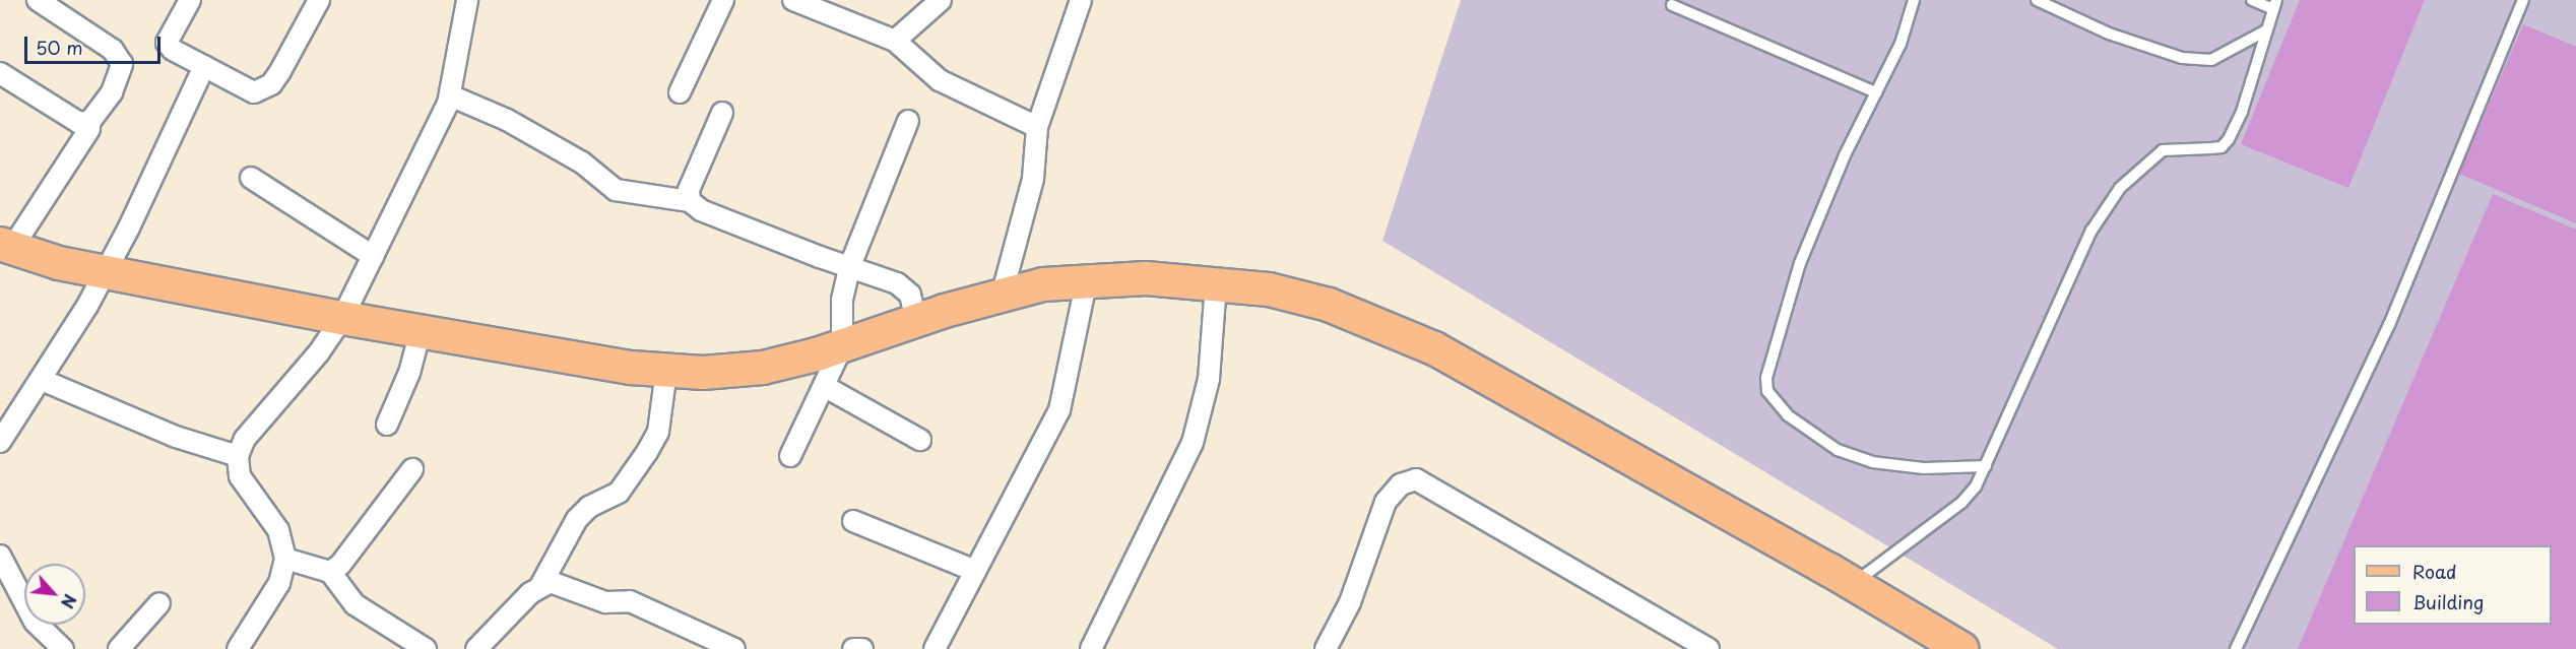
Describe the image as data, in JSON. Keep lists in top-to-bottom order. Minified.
{"legend":["Road","Building"],"scale_bar":"50 m","north":"bottom right"}
